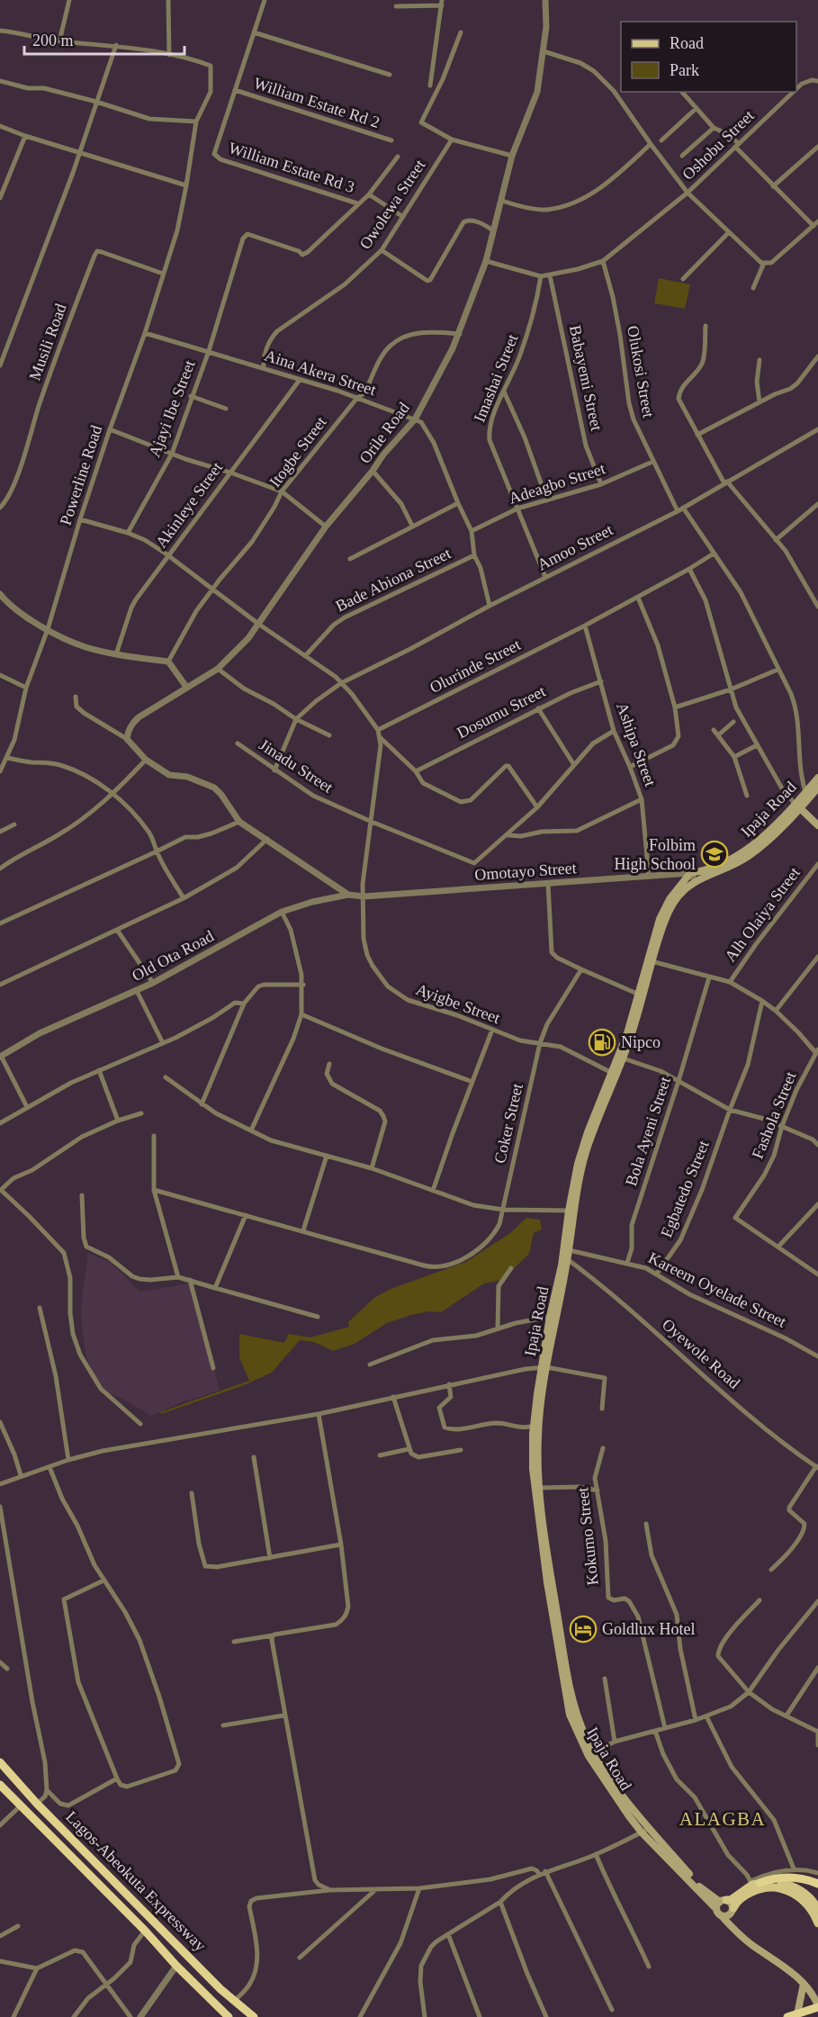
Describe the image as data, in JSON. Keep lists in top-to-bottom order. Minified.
{"streets":{"highway":["Lagos-Abeokuta Expressway"],"main road":["Ipaja Road"],"street":["William Estate Rd 2","Oshobu Street","William Estate Rd 3","Owolewa Street","Musili Road","Olukosi Street","Aina Akera Street","Imashai Street","Babayemi Street","Ajayi Ibe Street","Orile Road","Itogbe Street","Powerline Road","Adeagbo Street","Akinleye Street","Amoo Street","Bade Abiona Street","Olurinde Street","Dosumu Street","Ashipa Street","Jinadu Street","Omotayo Street","Alh Olaiya Street","Old Ota Road","Ayigbe Street","Fashola Street","Coker Street","Bola Ayeni Street","Egbatedo Street","Kareem Oyelade Street","Oyewole Road","Kokumo Street"]},"crossings":[["William Estate Rd 2","William Estate Rd 3"],["Oshobu Street","Olukosi Street"],["William Estate Rd 3","Ajayi Ibe Street"],["Owolewa Street","Aina Akera Street"],["Musili Road","Powerline Road"],["Olukosi Street","Adeagbo Street"],["Olukosi Street","Amoo Street"],["Aina Akera Street","Ajayi Ibe Street"],["Aina Akera Street","Orile Road"],["Aina Akera Street","Itogbe Street"],["Aina Akera Street","Powerline Road"],["Aina Akera Street","Adeagbo Street"],["Aina Akera Street","Akinleye Street"],["Aina Akera Street","Amoo Street"],["Aina Akera Street","Bade Abiona Street"],["Imashai Street","Adeagbo Street"],["Imashai Street","Amoo Street"],["Babayemi Street","Adeagbo Street"],["Orile Road","Itogbe Street"],["Olurinde Street","Ashipa Street"],["Dosumu Street","Ashipa Street"],["Ashipa Street","Omotayo Street"],["Jinadu Street","Ayigbe Street"],["Ipaja Road","Omotayo Street"],["Ipaja Road","Ayigbe Street"],["Ipaja Road","Kareem Oyelade Street"],["Ipaja Road","Oyewole Road"],["Omotayo Street","Old Ota Road"],["Omotayo Street","Ayigbe Street"],["Old Ota Road","Ayigbe Street"],["Ayigbe Street","Coker Street"],["Bola Ayeni Street","Kareem Oyelade Street"],["Egbatedo Street","Kareem Oyelade Street"],["Kareem Oyelade Street","Oyewole Road"]],"districts":["ALAGBA"],"places":{"school or university":["Folbim High School"],"fuel station":["Nipco"],"hotel":["Goldlux Hotel"]},"legend":["Road","Park"],"scale_bar":"200 m"}
